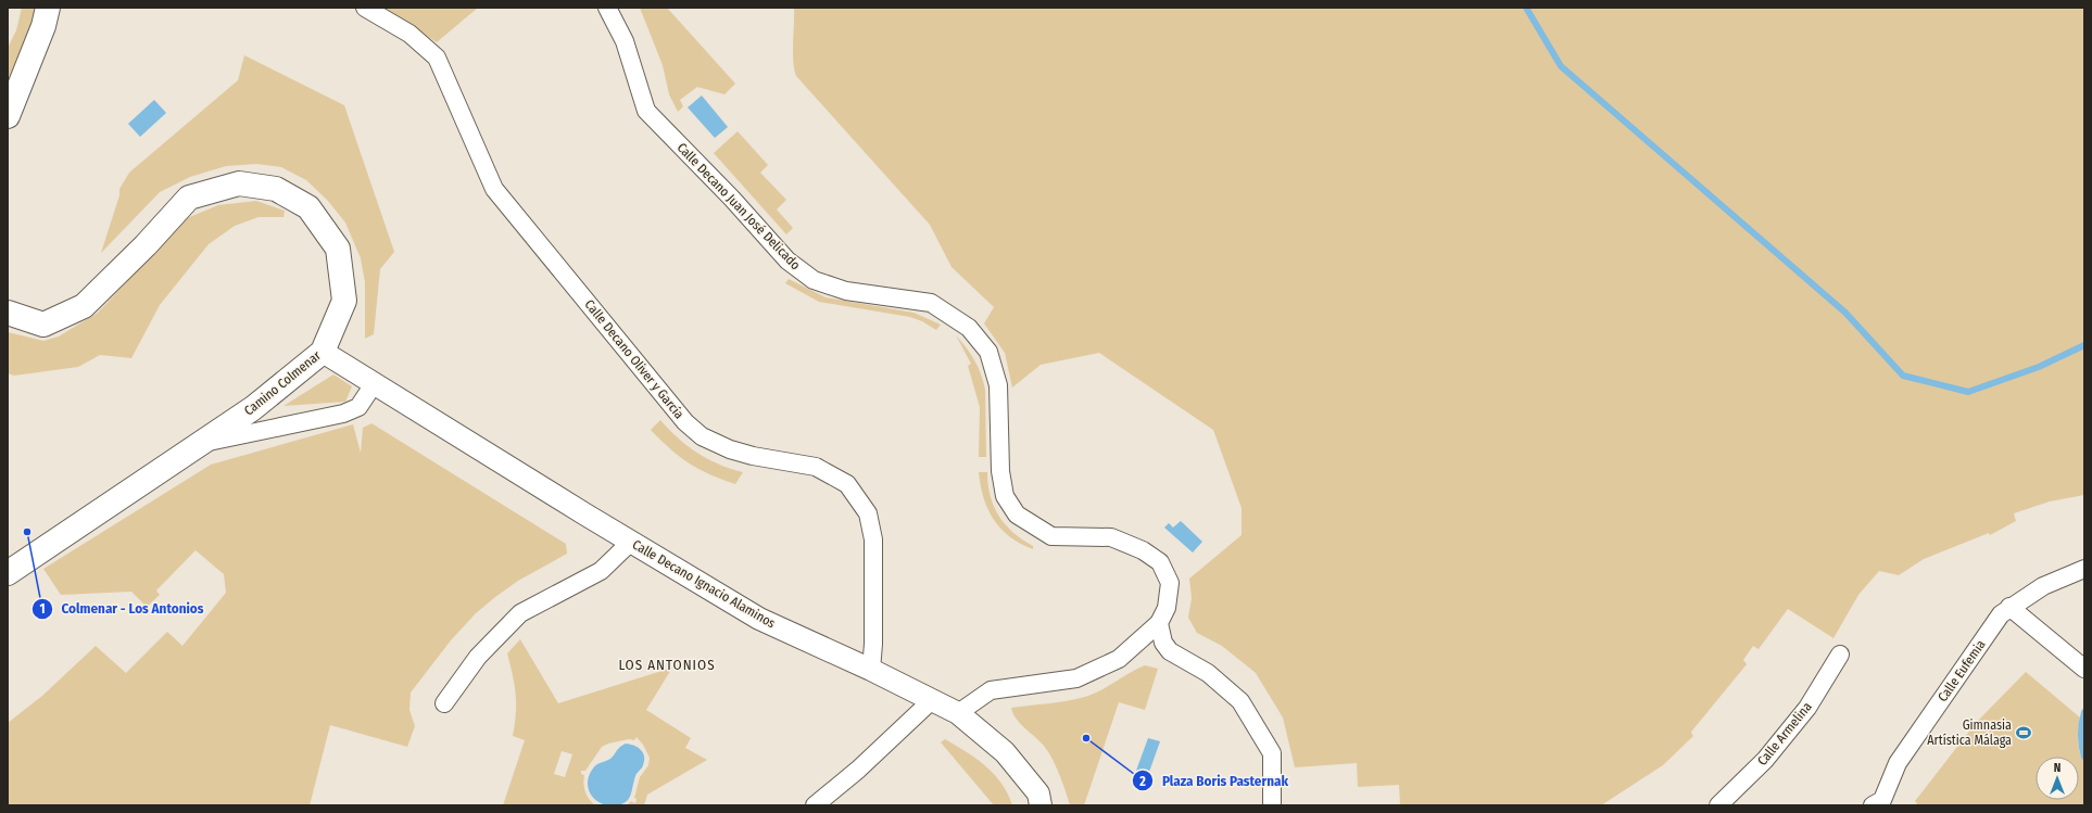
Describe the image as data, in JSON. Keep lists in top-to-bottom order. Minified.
{"streets":{"main road":["Camino Colmenar"],"street":["Calle Decano Juan José Delicado","Calle Decano Oliver y García","Calle Decano Ignacio Alaminos","Calle Eufemia","Calle Armelina"]},"crossings":[["Calle Decano Oliver y García","Calle Decano Ignacio Alaminos"],["Camino Colmenar","Calle Decano Ignacio Alaminos"]],"districts":["LOS ANTONIOS"],"places":{"other":["Colmenar - Los Antonios","Plaza Boris Pasternak"],"sports":["Gimnasia Artística Málaga"]},"north":"top"}
